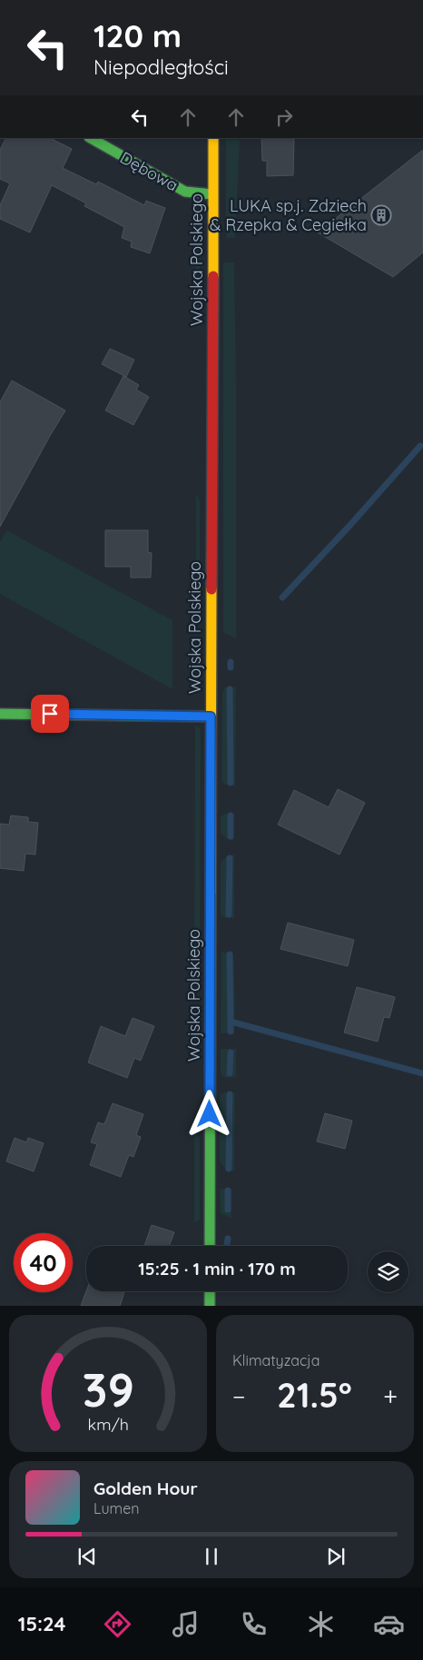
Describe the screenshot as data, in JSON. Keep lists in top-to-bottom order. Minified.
{"streets":{"street":["Dębowa","Wojska Polskiego"]},"crossings":[["Dębowa","Wojska Polskiego"]],"places":{"building":["LUKA sp.j. Zdziech & Rzepka & Cegiełka"]},"page":{"turn":["120 m","Niepodległości"],"limit":"40","trip":"15:25 · 1 min · 170 m","tile":"Klimatyzacja","heat":["−","21.5°","+"],"song":["Golden Hour","Lumen"],"tabs":"15:24","gauge":["39","km/h"]}}
